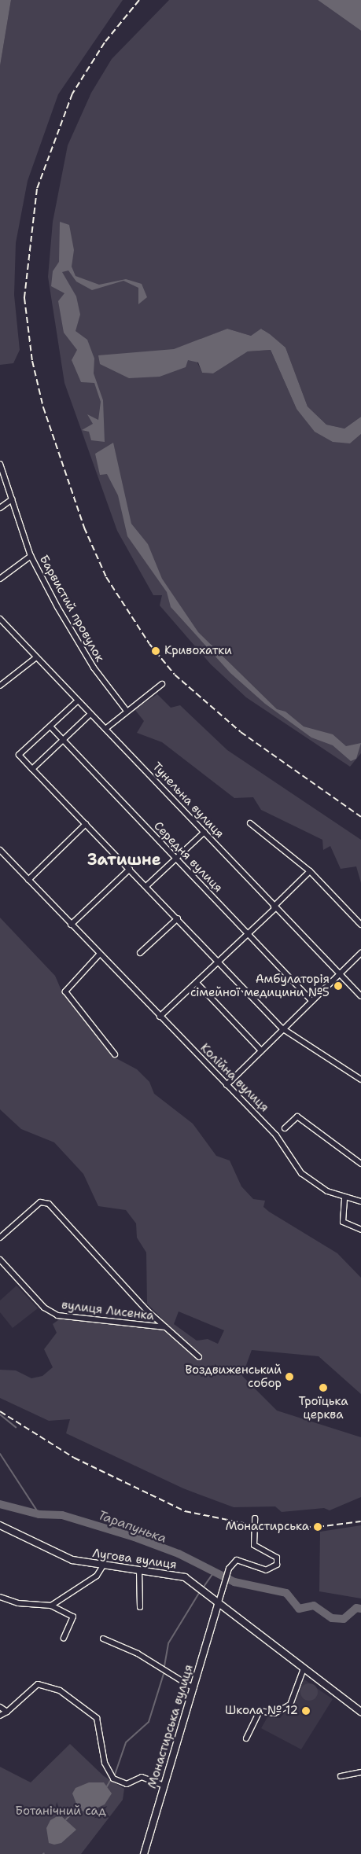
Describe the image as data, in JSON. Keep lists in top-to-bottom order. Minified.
{"streets":{"street":["Барвистий провулок","Тунельна вулиця","Середня вулиця","Колійна вулиця","вулиця Лисенка","Лугова вулиця","Монастирська вулиця"]},"crossings":[["Лугова вулиця","Монастирська вулиця"]],"districts":["Затишне"],"water":["Тарапунька"],"parks":["Ботанічний сад"],"places":["Кривохатки","Амбулаторія сімейної медицини №5","Воздвиженський собор","Троїцька церква","Монастирська","Школа № 12"]}
